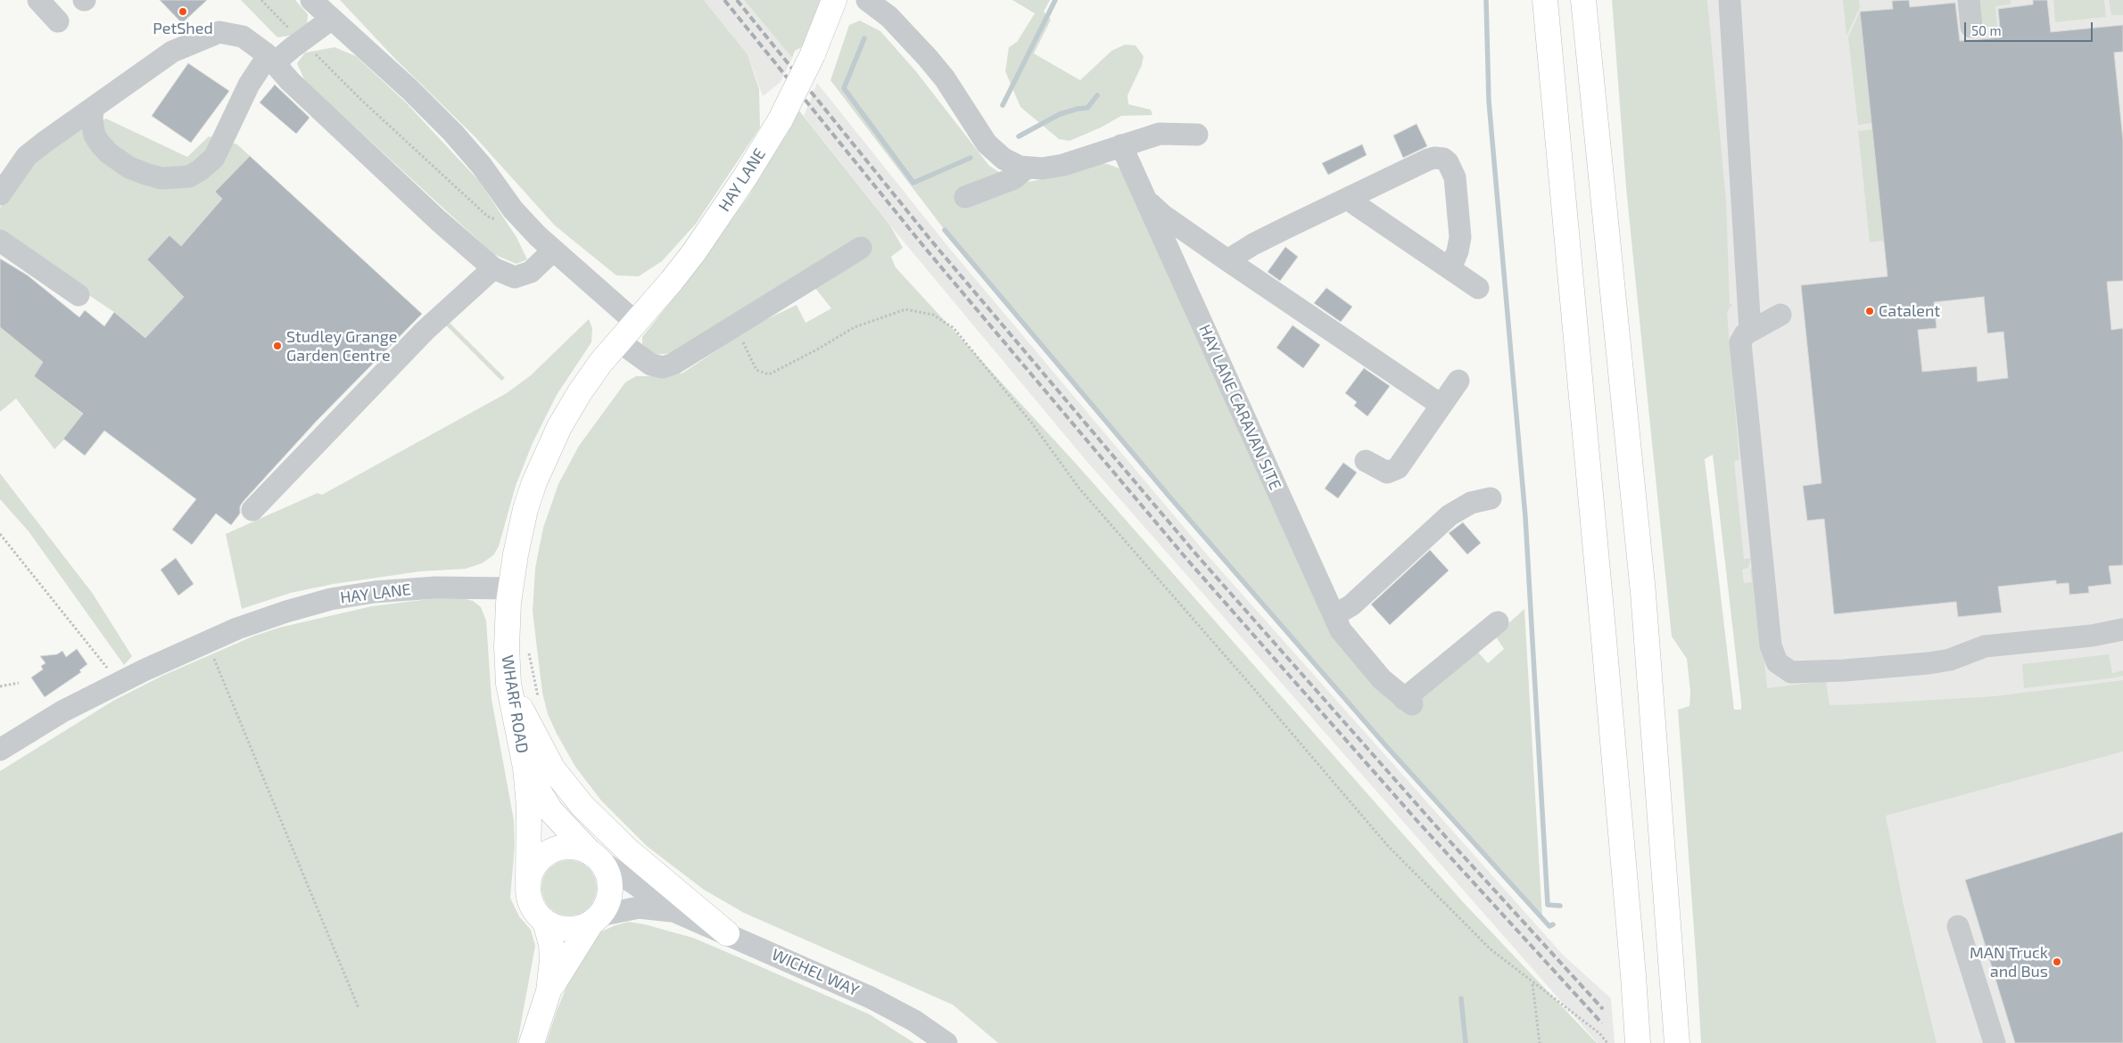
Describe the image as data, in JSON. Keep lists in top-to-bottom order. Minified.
{"streets":{"main road":["HAY LANE","WHARF ROAD"],"street":["HAY LANE CARAVAN SITE","WICHEL WAY"]},"crossings":[["HAY LANE","WHARF ROAD"],["WHARF ROAD","WICHEL WAY"]],"places":["PetShed","Catalent","Studley Grange Garden Centre","MAN Truck and Bus"],"scale_bar":"50 m"}
